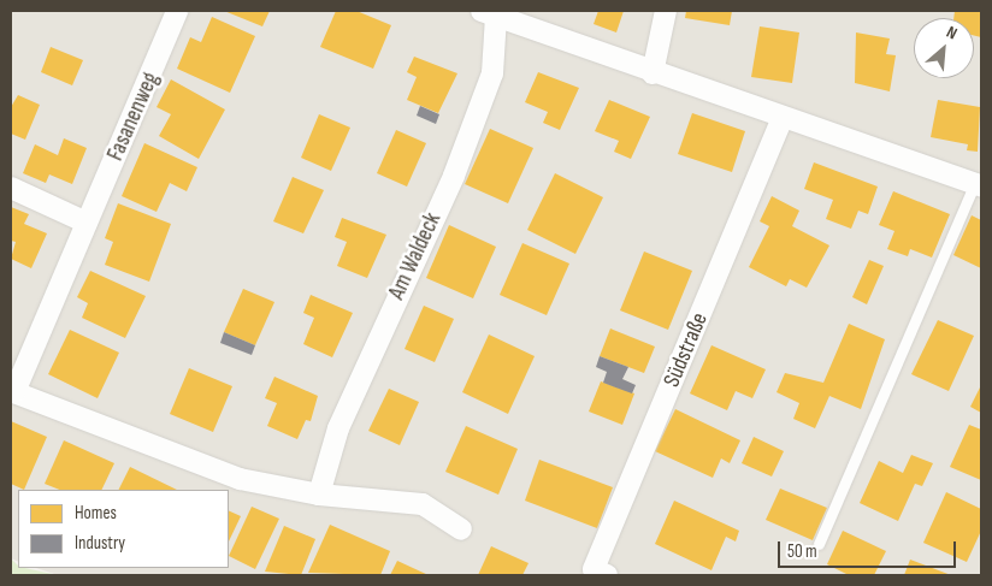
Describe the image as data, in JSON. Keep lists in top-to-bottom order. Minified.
{"streets":{"street":["Fasanenweg","Am Waldeck","Südstraße"]},"legend":["Homes","Industry"],"scale_bar":"50 m","north":"top right"}
